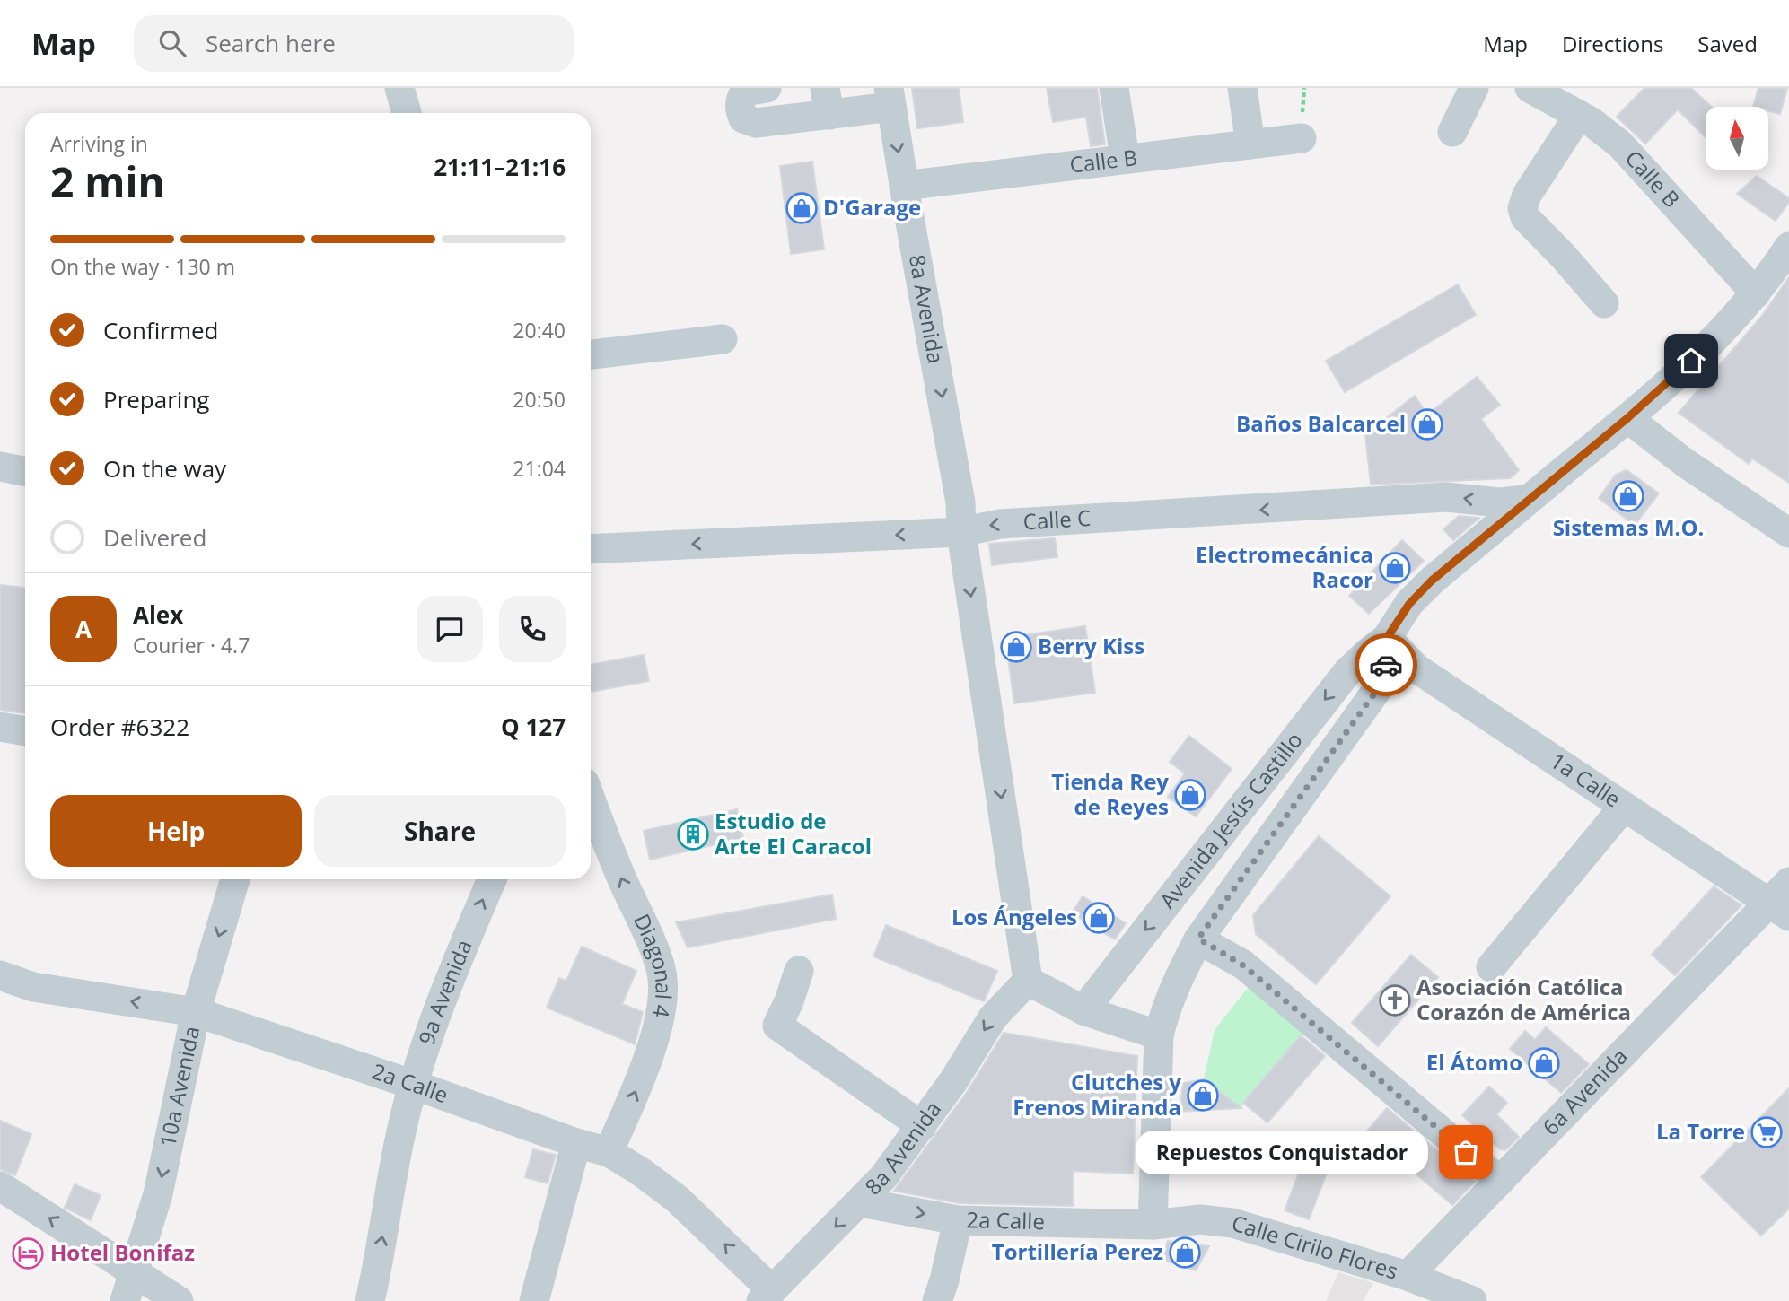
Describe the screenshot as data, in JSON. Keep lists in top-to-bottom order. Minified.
{"streets":{"street":["Calle B","8a Avenida","Calle C","1a Calle","Avenida Jesús Castillo","Diagonal 4","9a Avenida","2a Calle","10a Avenida","6a Avenida","Calle Cirilo Flores"]},"crossings":[["Calle B","8a Avenida"],["Calle B","Avenida Jesús Castillo"],["8a Avenida","Calle C"],["8a Avenida","2a Calle"],["Calle C","Avenida Jesús Castillo"],["1a Calle","Avenida Jesús Castillo"],["1a Calle","6a Avenida"],["Avenida Jesús Castillo","2a Calle"],["Avenida Jesús Castillo","Calle Cirilo Flores"],["Diagonal 4","2a Calle"],["9a Avenida","2a Calle"],["2a Calle","10a Avenida"],["2a Calle","Calle Cirilo Flores"],["6a Avenida","Calle Cirilo Flores"]],"one_way":["8a Avenida","Calle C","Diagonal 4","10a Avenida"],"places":{"shop":["D'Garage","Baños Balcarcel","Sistemas M.O.","Electromecánica Racor","Berry Kiss","Tienda Rey de Reyes","Los Ángeles","El Átomo","Clutches y Frenos Miranda","Tortillería Perez"],"building":["Estudio de Arte El Caracol"],"church":["Asociación Católica Corazón de América"],"supermarket":["La Torre"],"other":["Repuestos Conquistador"],"hotel":["Hotel Bonifaz"]},"north":"top","page":{"header":"Map","search":"Search here","nav":["Map","Directions","Saved"],"heading":["2 min","Arriving in","21:11–21:16"],"panel":["Alex","Courier · 4.7","Order #6322","Q 127"],"bar":"On the way · 130 m","list":[["Confirmed","20:40"],["Preparing","20:50"],["On the way","21:04"],"Delivered"],"round":"A","buttons":["Help","Share"],"bubble":"Repuestos Conquistador"}}
